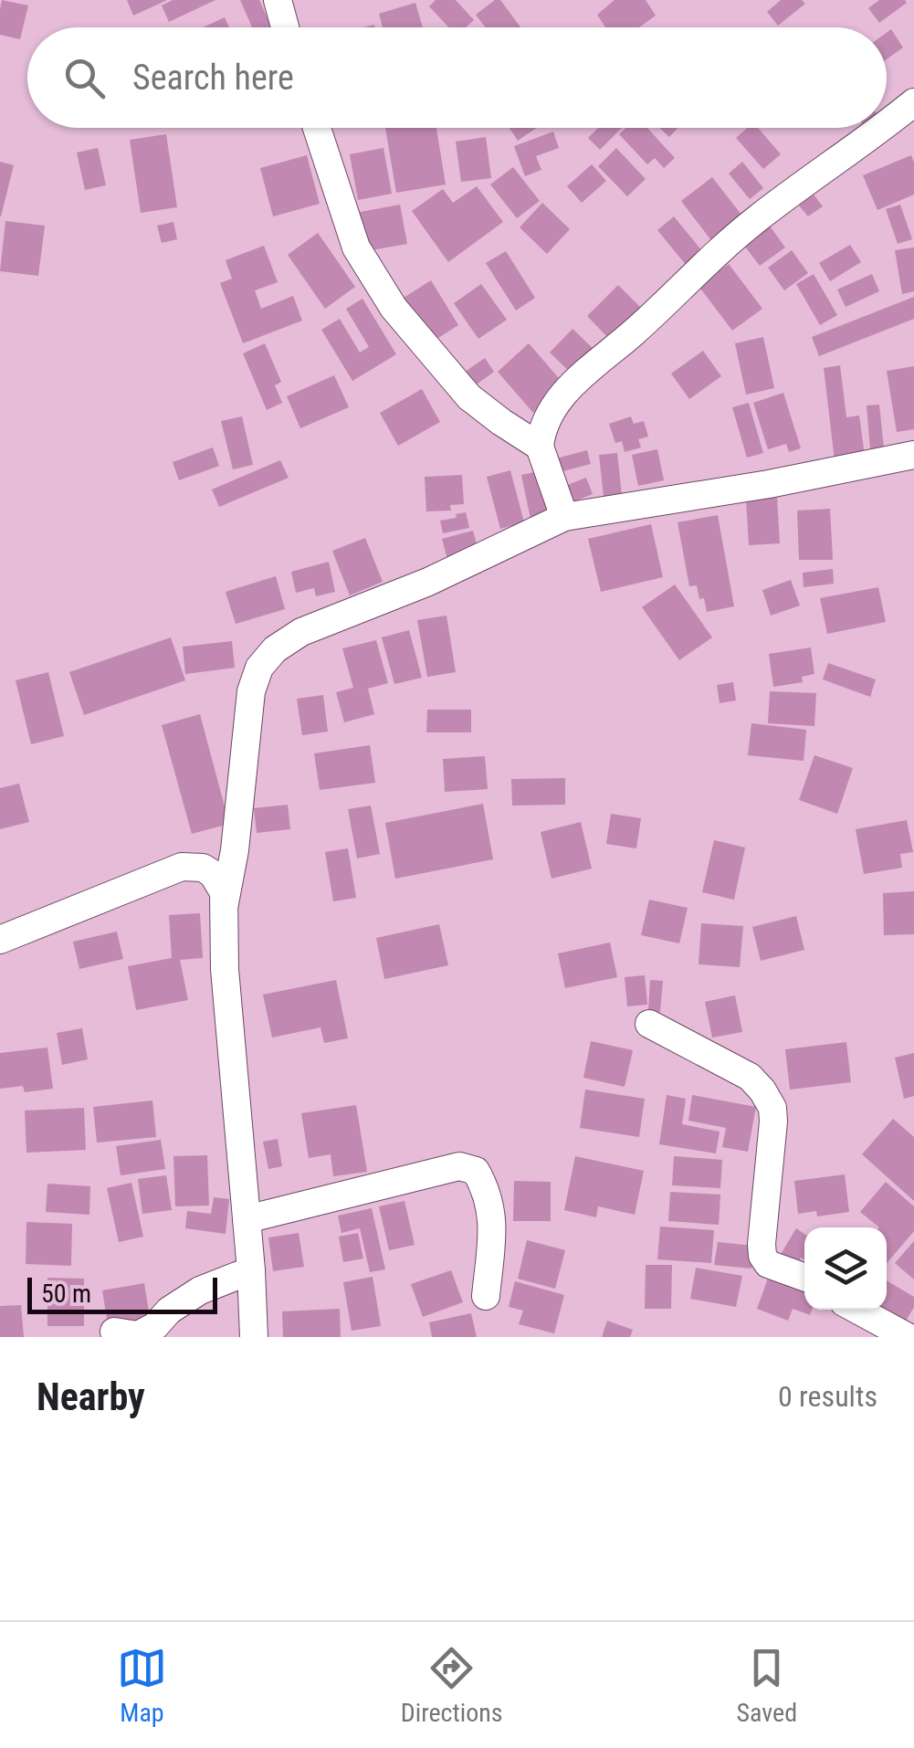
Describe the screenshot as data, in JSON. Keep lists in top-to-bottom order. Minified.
{"scale_bar":"50 m","page":{"search":"Search here","scale":"50 m","heading":["Nearby","0 results"],"nav":["Map","Directions","Saved"]}}
